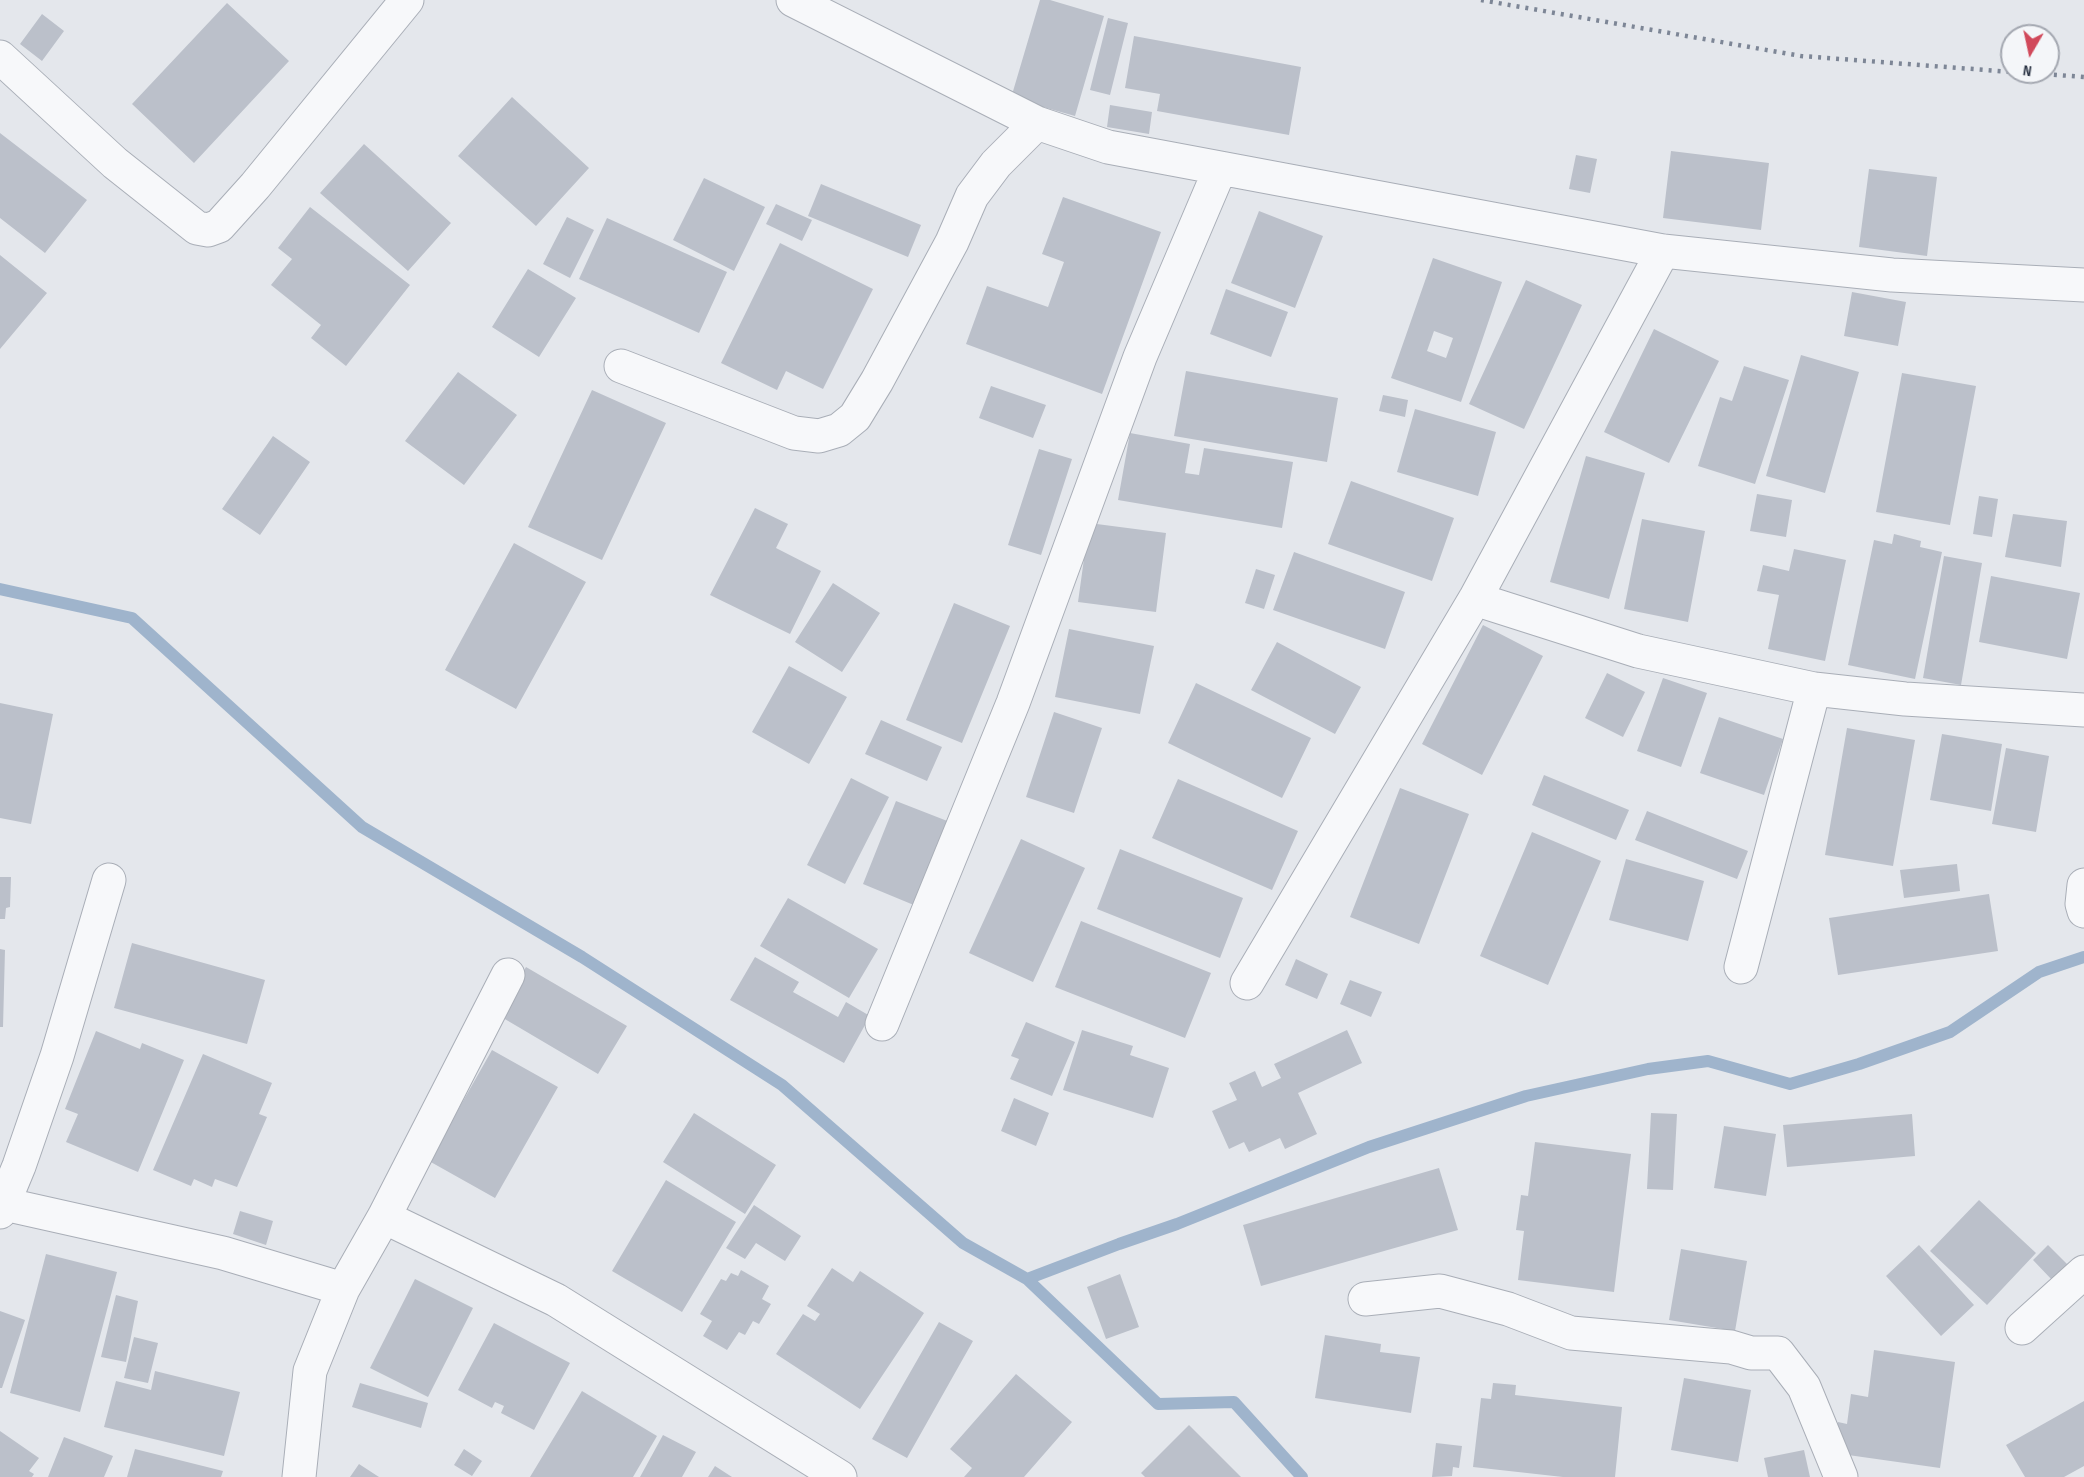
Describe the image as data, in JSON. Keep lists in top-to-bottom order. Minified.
{"north":"bottom"}
